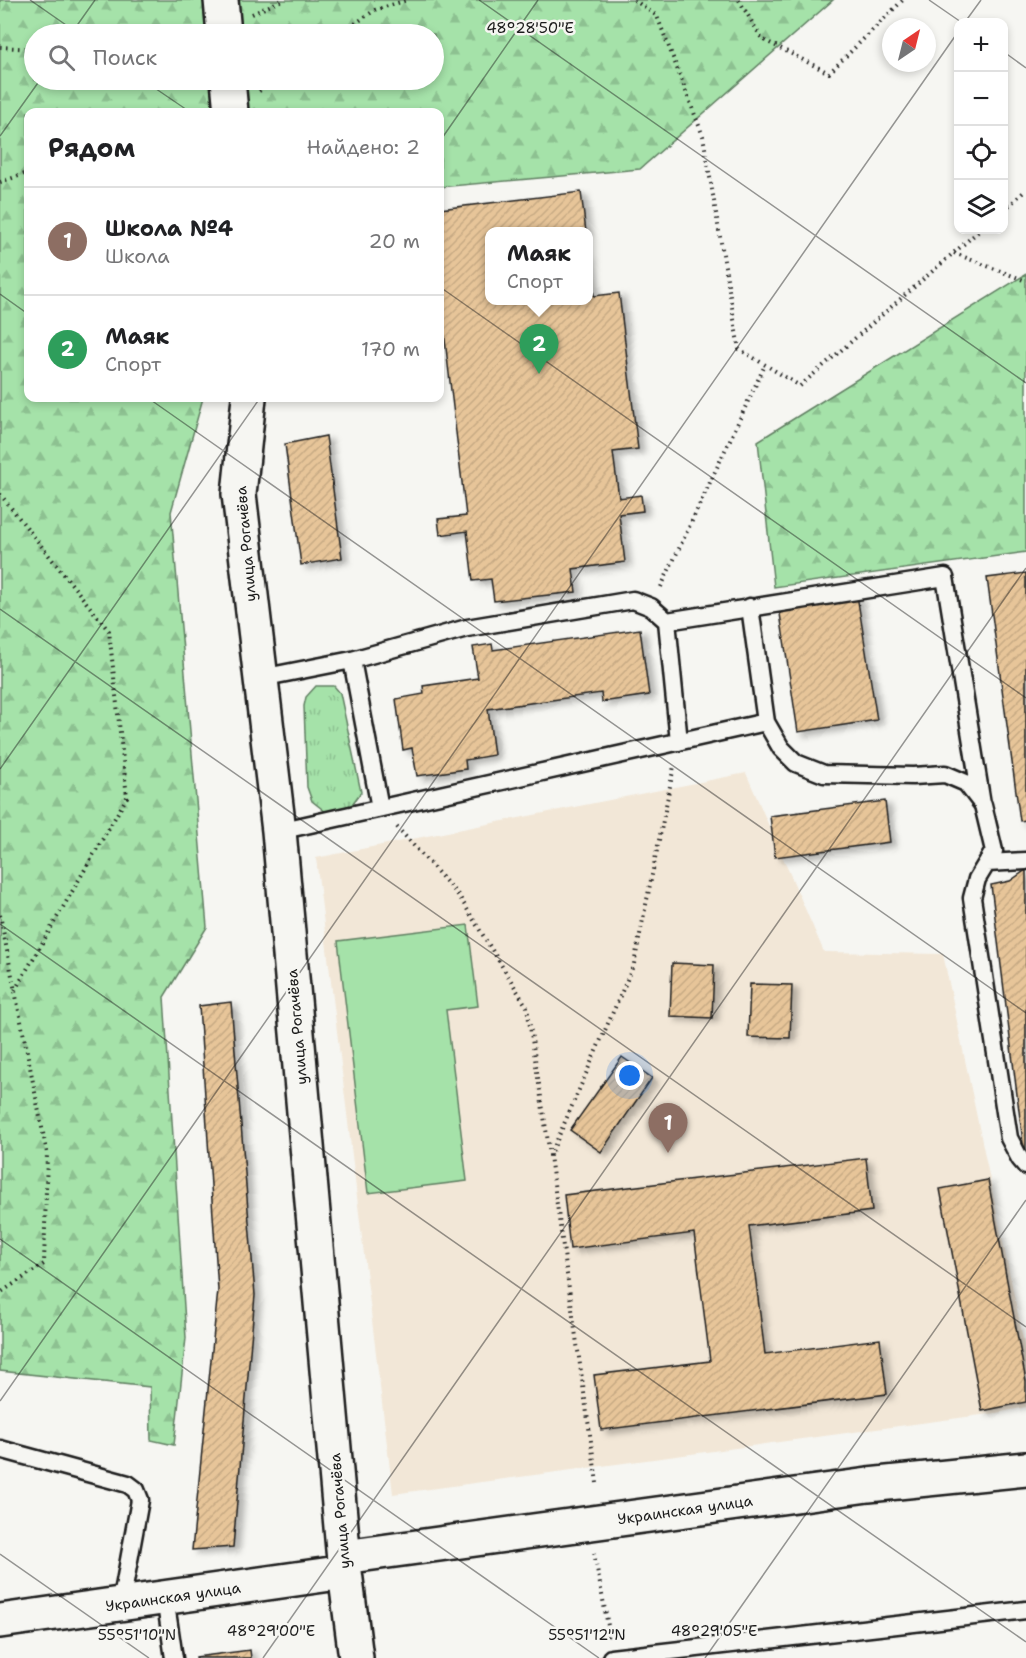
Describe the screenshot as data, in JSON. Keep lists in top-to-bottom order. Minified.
{"streets":{"street":["улица Рогачёва","Украинская улица"]},"crossings":[["улица Рогачёва","Украинская улица"]],"north":"top right","page":{"map_buttons":["+","−"],"search":"Поиск","heading":["Рядом","Найдено: 2"],"list":[{"mark":"1","name":"Школа №4","note":"Школа","value":"20 m"},{"mark":"2","name":"Маяк","note":"Спорт","value":"170 m"}],"popup":["Маяк","Спорт"],"pins":["2","1"]},"coordinates":["48°28'50\"E","48°29'00\"E","48°29'05\"E","55°51'10\"N","55°51'12\"N"]}
